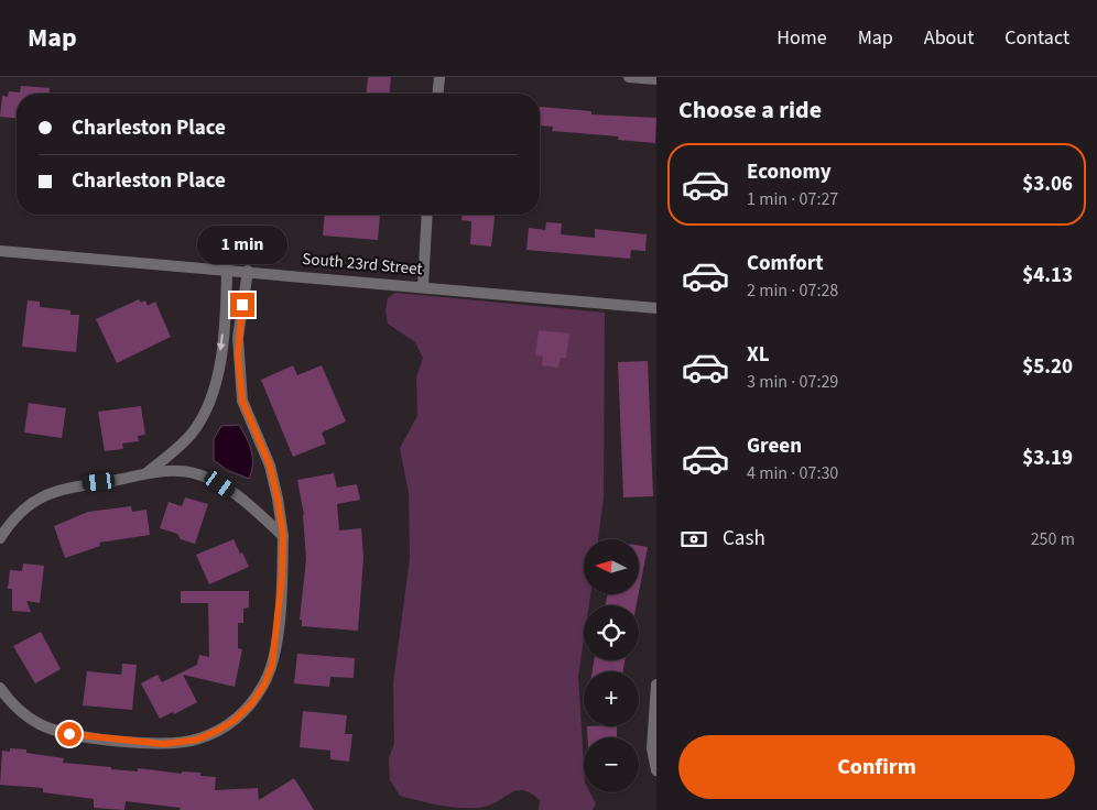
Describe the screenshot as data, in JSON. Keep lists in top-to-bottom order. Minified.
{"streets":{"street":["South 23rd Street"]},"north":"left","page":{"header":"Map","nav":["Home","Map","About","Contact"],"heading":"Choose a ride","banner":["Charleston Place","Charleston Place"],"list":[{"name":"Economy","note":"1 min · 07:27","value":"$3.06"},{"name":"Comfort","note":"2 min · 07:28","value":"$4.13"},{"name":"XL","note":"3 min · 07:29","value":"$5.20"},{"name":"Green","note":"4 min · 07:30","value":"$3.19"}],"bubble":"1 min","pay":["Cash","250 m"],"map_buttons":["+","−"],"buttons":"Confirm"}}
